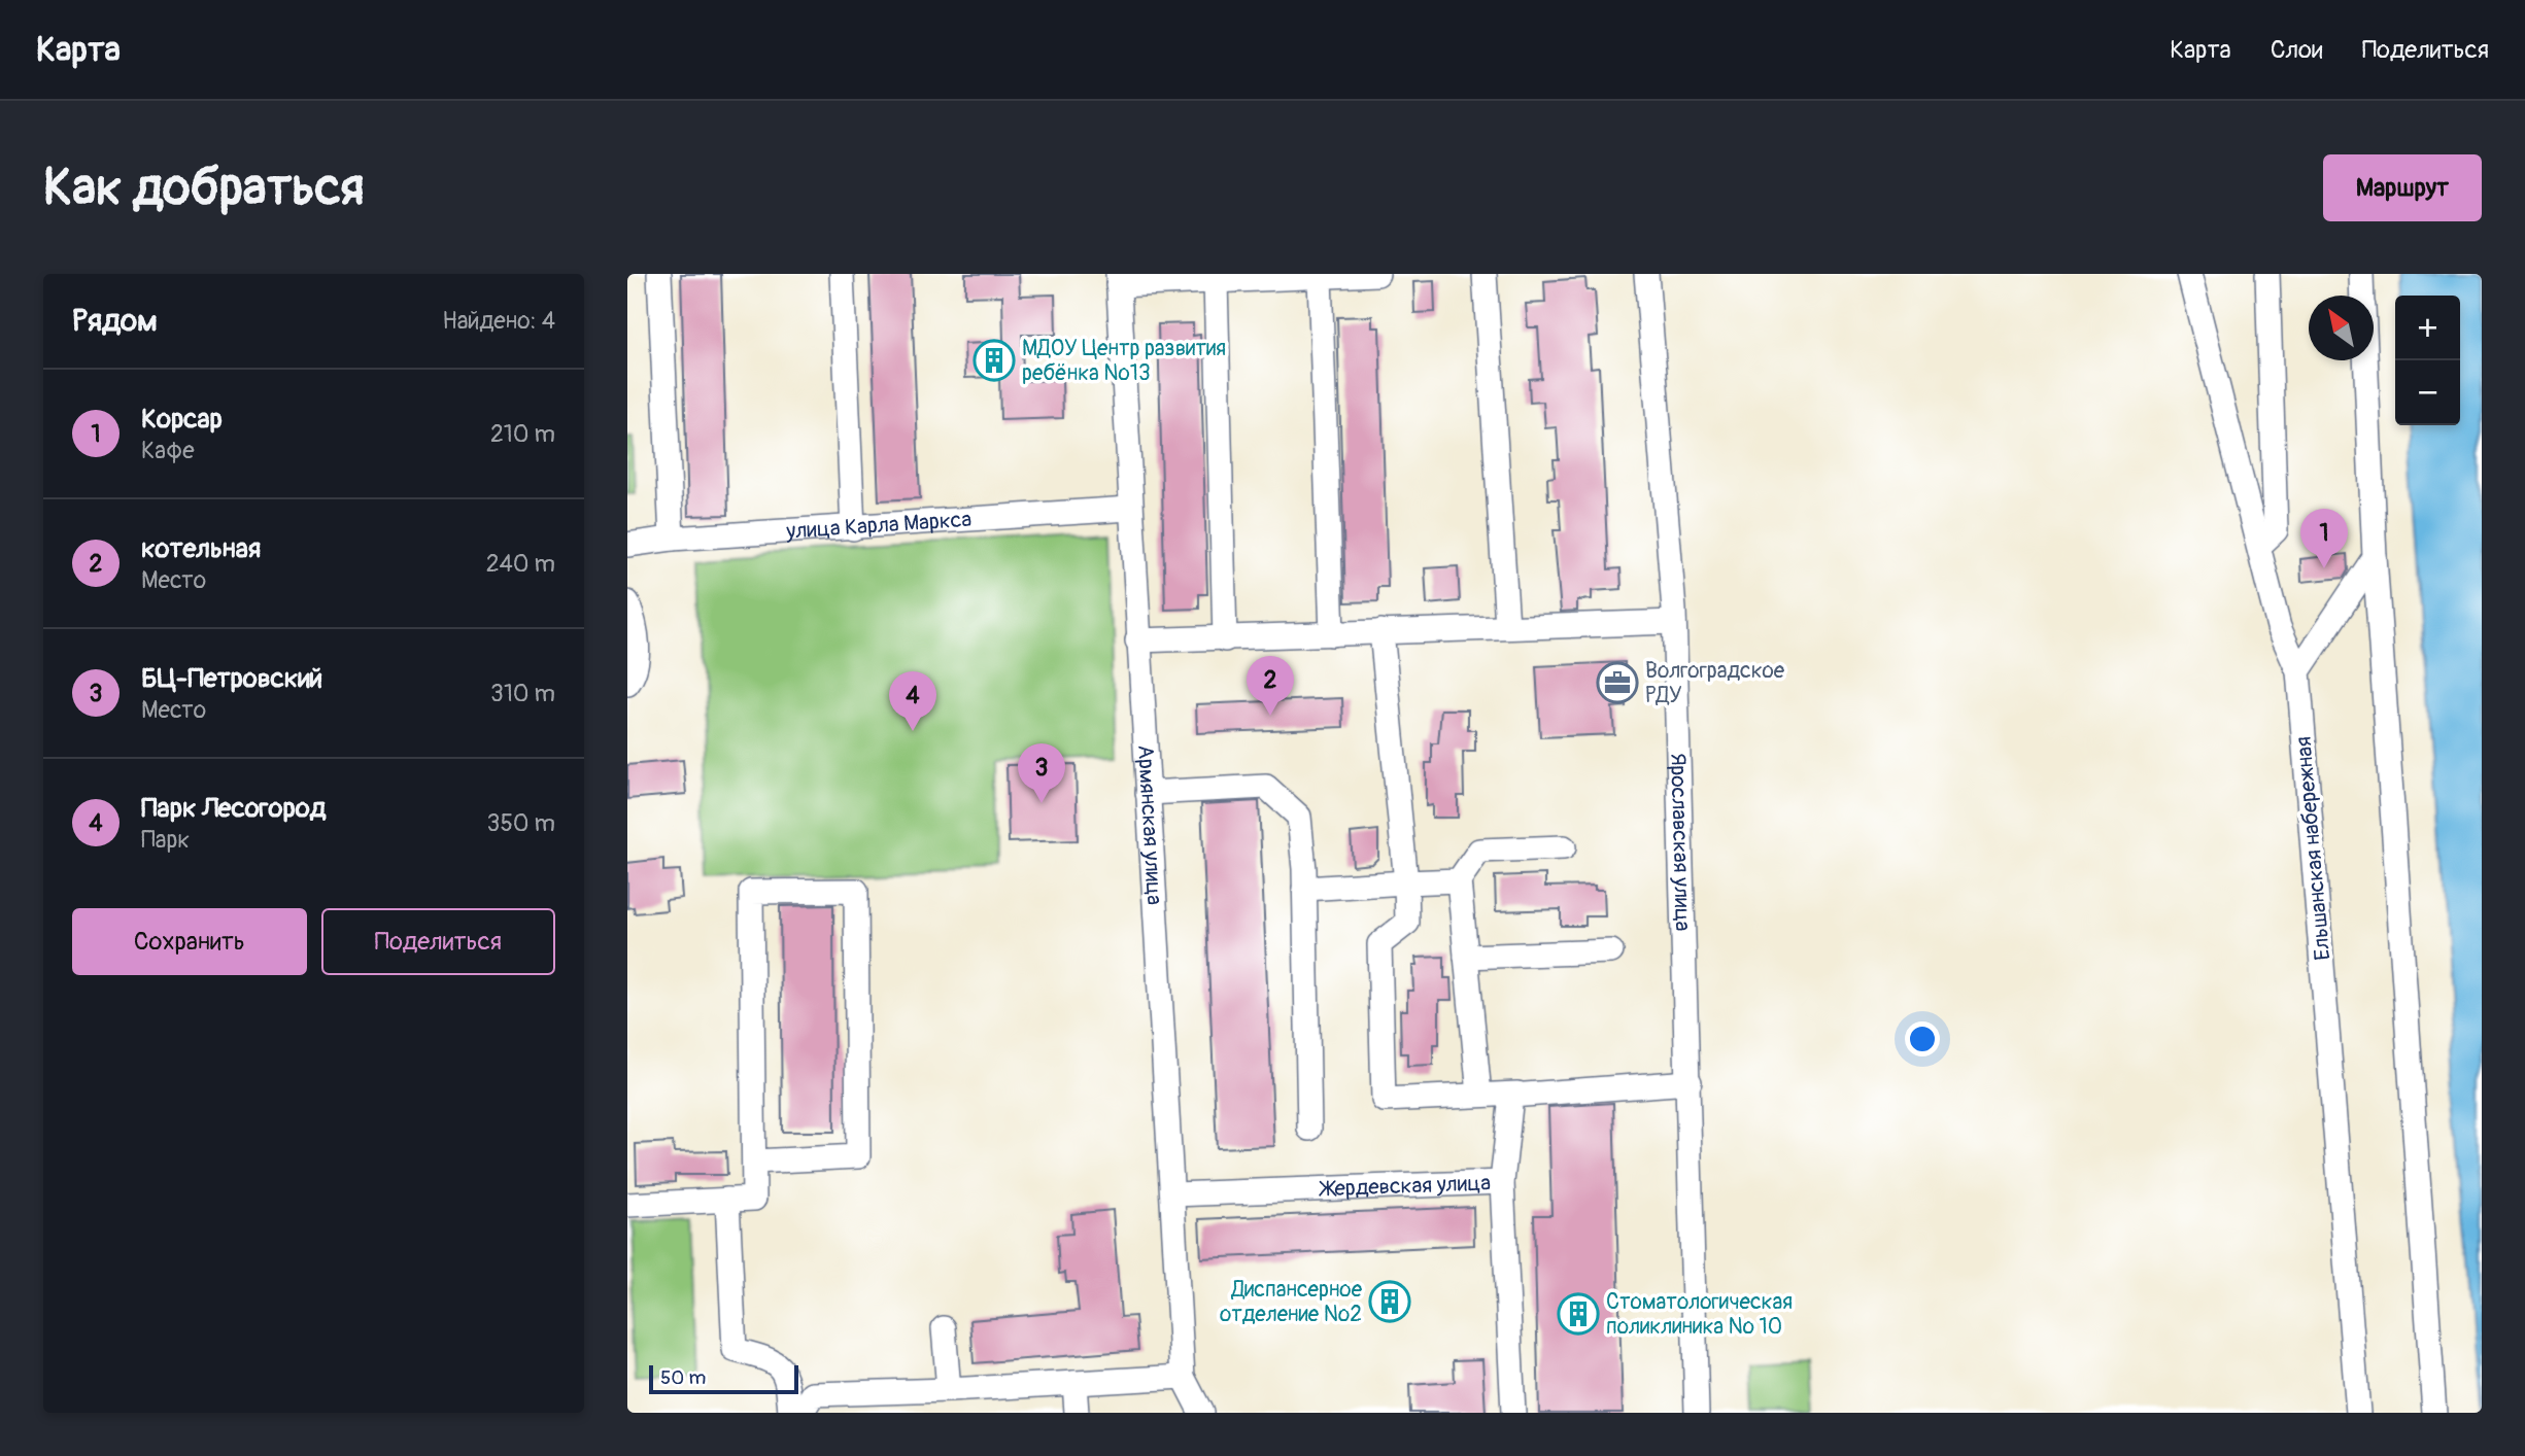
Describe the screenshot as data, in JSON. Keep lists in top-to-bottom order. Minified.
{"streets":{"street":["улица Карла Маркса","Армянская улица","Ярославская улица","Ельшанская набережная","Жердевская улица"]},"crossings":[["улица Карла Маркса","Армянская улица"],["Армянская улица","Жердевская улица"]],"places":{"building":["МДОУ Центр развития ребёнка №13","Диспансерное отделение №2","Стоматологическая поликлиника № 10"],"office":["Волгоградское РДУ"]},"scale_bar":"50 m","north":"top left","page":{"header":"Карта","nav":["Карта","Слои","Поделиться"],"buttons":["Маршрут",["Сохранить","Поделиться"]],"title":"Как добраться","heading":["Рядом","Найдено: 4"],"map_buttons":["+","−"],"list":[{"mark":"1","name":"Корсар","note":"Кафе","value":"210 m"},{"mark":"2","name":"котельная","note":"Место","value":"240 m"},{"mark":"3","name":"БЦ-Петровский","note":"Место","value":"310 m"},{"mark":"4","name":"Парк Лесогород","note":"Парк","value":"350 m"}],"pins":["1","2","4","3"],"scale":"50 m"}}
